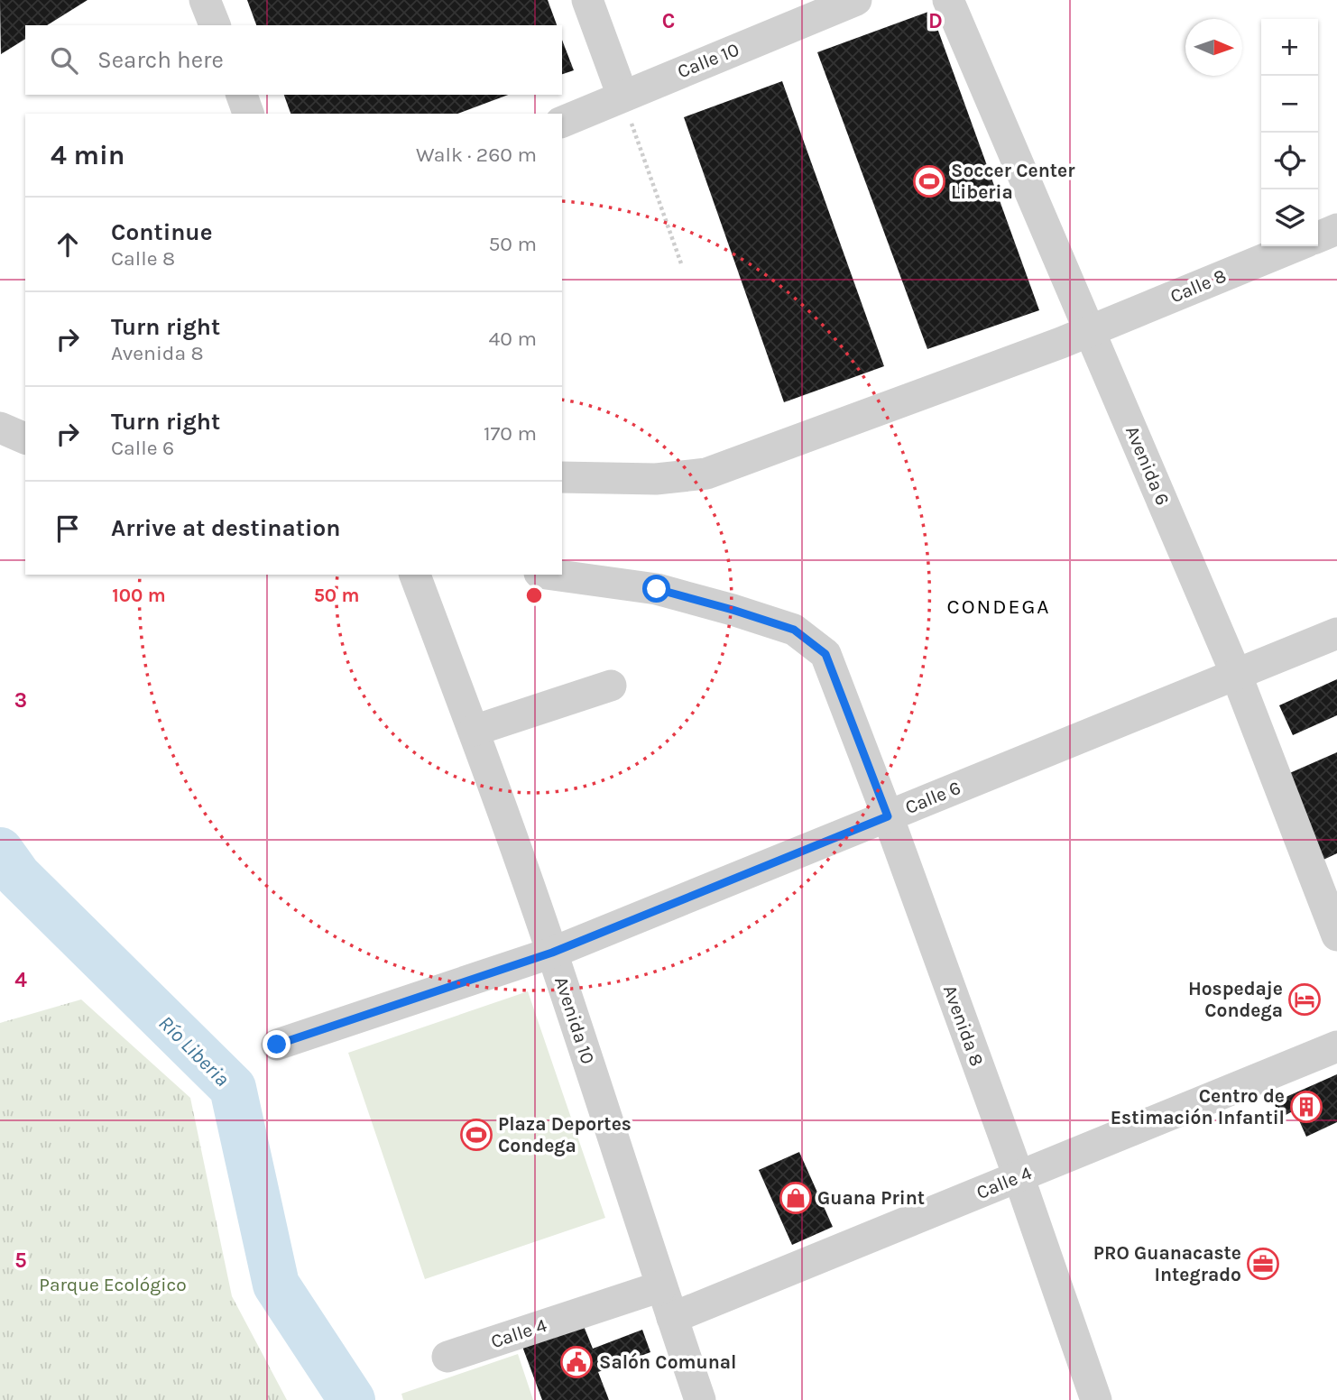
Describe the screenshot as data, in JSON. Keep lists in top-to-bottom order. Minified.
{"streets":{"street":["Calle 10","Calle 8","Avenida 6","Calle 6","Avenida 10","Avenida 8","Calle 4"]},"crossings":[["Calle 8","Avenida 6"],["Avenida 6","Calle 6"],["Calle 6","Avenida 10"],["Calle 6","Avenida 8"],["Avenida 10","Calle 4"],["Avenida 8","Calle 4"]],"districts":["CONDEGA"],"water":["Río Liberia"],"parks":["Parque Ecológico"],"places":{"sports":["Soccer Center Liberia","Plaza Deportes Condega"],"hotel":["Hospedaje Condega"],"building":["Centro de Estimación Infantil"],"shop":["Guana Print"],"office":["PRO Guanacaste Integrado"],"public building":["Salón Comunal"]},"north":"right","page":{"map_buttons":["+","−"],"search":"Search here","heading":["4 min","Walk · 260 m"],"list":[["Continue","Calle 8","50 m"],["Turn right","Avenida 8","40 m"],["Turn right","Calle 6","170 m"],"Arrive at destination"]},"grid":{"columns":["C","D"],"rows":["3","4","5"]},"rings":["50 m","100 m"]}
